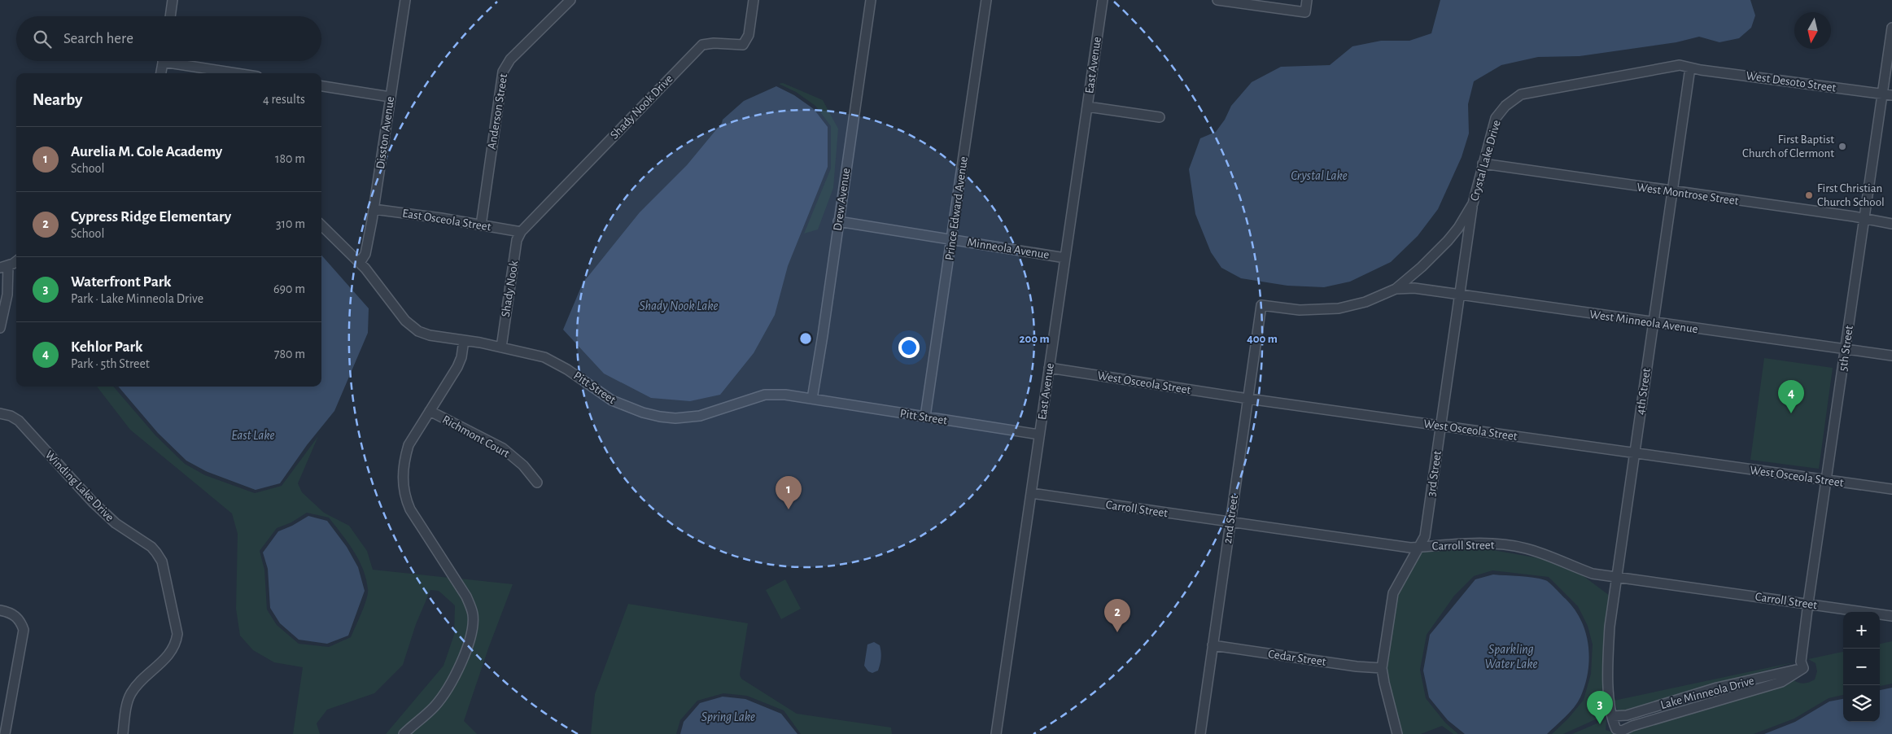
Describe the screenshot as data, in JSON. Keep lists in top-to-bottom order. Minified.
{"streets":{"street":["East Avenue","West Desoto Street","Shady Nook Drive","Anderson Street","Disston Avenue","Crystal Lake Drive","West Montrose Street","Drew Avenue","Prince Edward Avenue","East Osceola Street","Minneola Avenue","Shady Nook","West Minneola Avenue","5th Street","West Osceola Street","Pitt Street","4th Street","Richmont Court","3rd Street","Winding Lake Drive","Carroll Street","2nd Street","Cedar Street","Lake Minneola Drive"]},"crossings":[["East Avenue","Minneola Avenue"],["East Avenue","West Osceola Street"],["East Avenue","Pitt Street"],["East Avenue","Carroll Street"],["West Desoto Street","Crystal Lake Drive"],["West Desoto Street","5th Street"],["West Desoto Street","4th Street"],["Shady Nook Drive","East Osceola Street"],["Shady Nook Drive","Shady Nook"],["Anderson Street","East Osceola Street"],["Disston Avenue","East Osceola Street"],["Disston Avenue","Pitt Street"],["Crystal Lake Drive","West Montrose Street"],["Crystal Lake Drive","West Minneola Avenue"],["Crystal Lake Drive","4th Street"],["Crystal Lake Drive","3rd Street"],["Crystal Lake Drive","2nd Street"],["West Montrose Street","5th Street"],["West Montrose Street","4th Street"],["Drew Avenue","Minneola Avenue"],["Drew Avenue","Pitt Street"],["Prince Edward Avenue","Minneola Avenue"],["Prince Edward Avenue","Pitt Street"],["East Osceola Street","Shady Nook"],["Shady Nook","Pitt Street"],["West Minneola Avenue","5th Street"],["West Minneola Avenue","4th Street"],["West Minneola Avenue","3rd Street"],["5th Street","West Osceola Street"],["5th Street","Carroll Street"],["5th Street","Lake Minneola Drive"],["West Osceola Street","4th Street"],["West Osceola Street","3rd Street"],["West Osceola Street","2nd Street"],["4th Street","Carroll Street"],["4th Street","Lake Minneola Drive"],["3rd Street","Carroll Street"],["3rd Street","Cedar Street"],["Carroll Street","2nd Street"],["2nd Street","Cedar Street"]],"water":["Crystal Lake","Shady Nook Lake","East Lake","Sparkling Water Lake","Spring Lake"],"places":["First Baptist Church of Clermont","First Christian Church School"],"north":"bottom","page":{"search":"Search here","heading":["Nearby","4 results"],"list":[{"mark":"1","name":"Aurelia M. Cole Academy","note":"School","value":"180 m"},{"mark":"2","name":"Cypress Ridge Elementary","note":"School","value":"310 m"},{"mark":"3","name":"Waterfront Park","note":"Park · Lake Minneola Drive","value":"690 m"},{"mark":"4","name":"Kehlor Park","note":"Park · 5th Street","value":"780 m"}],"pins":["4","1","2","3"],"map_buttons":["+","−"]},"rings":["200 m","400 m"]}
